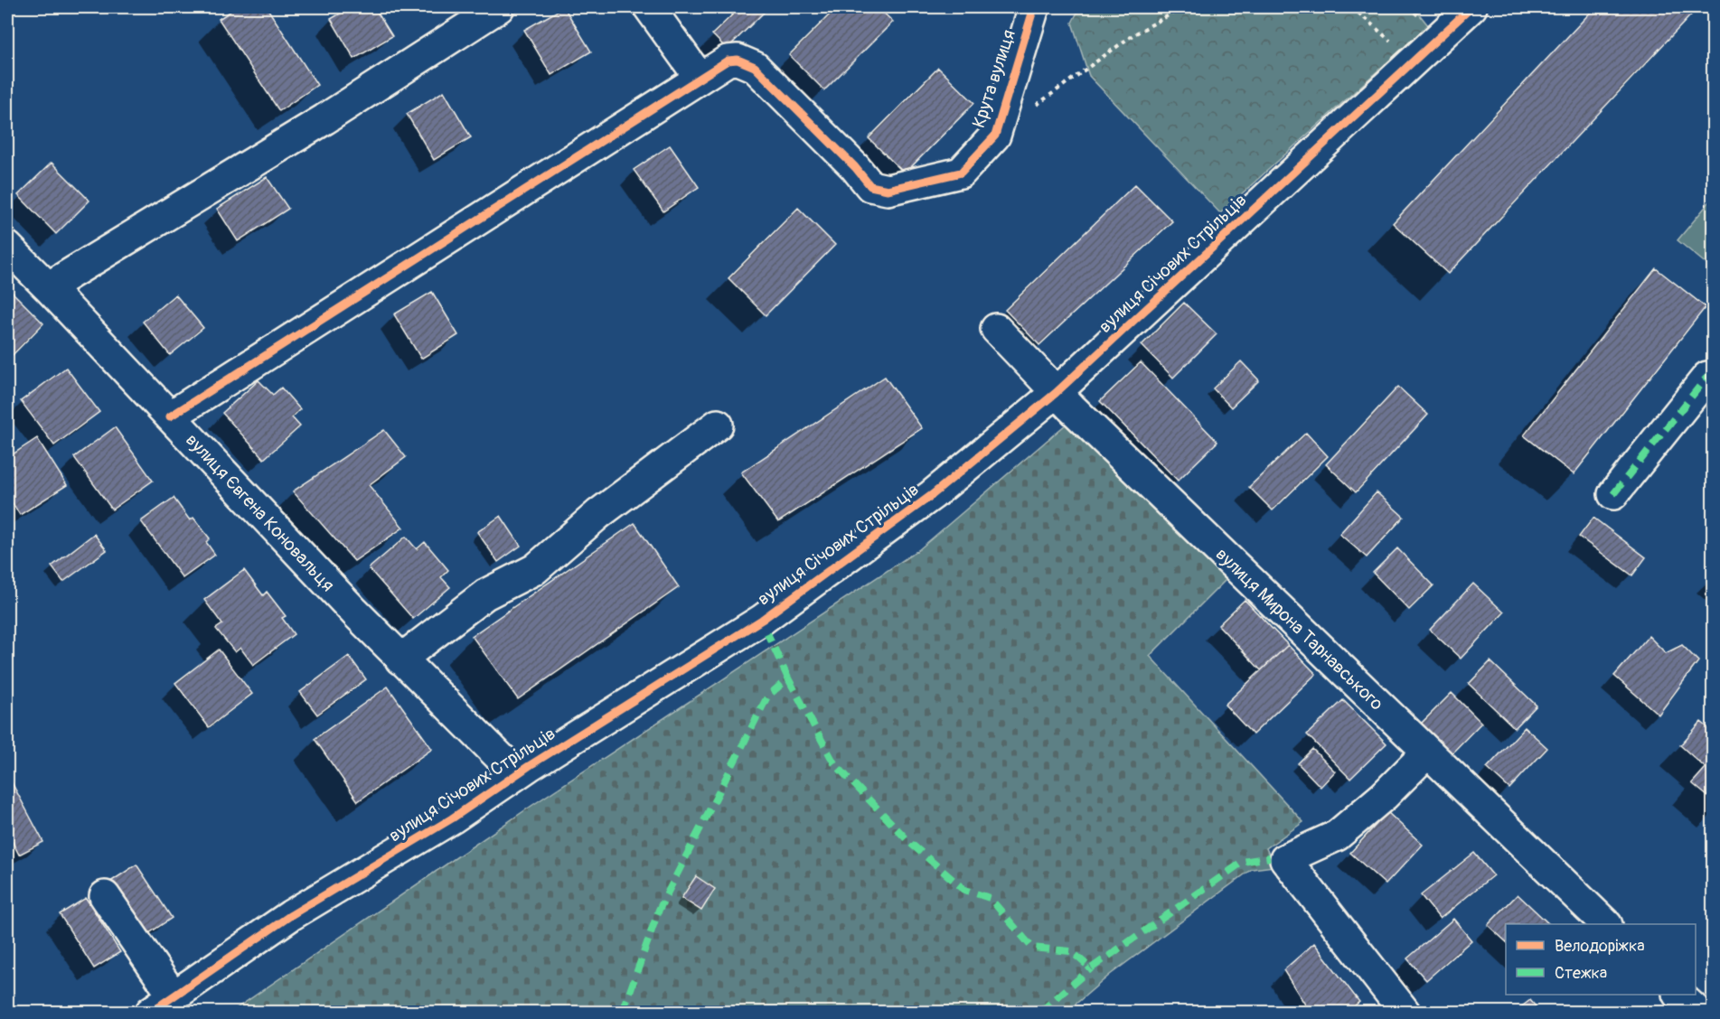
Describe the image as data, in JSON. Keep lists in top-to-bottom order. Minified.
{"streets":{"street":["Крута вулиця","вулиця Січових Стрільців","вулиця Євгена Коновальця","вулиця Мирона Тарнавського"]},"crossings":[["вулиця Січових Стрільців","вулиця Євгена Коновальця"],["вулиця Січових Стрільців","вулиця Мирона Тарнавського"]],"legend":["Велодоріжка","Стежка"]}
